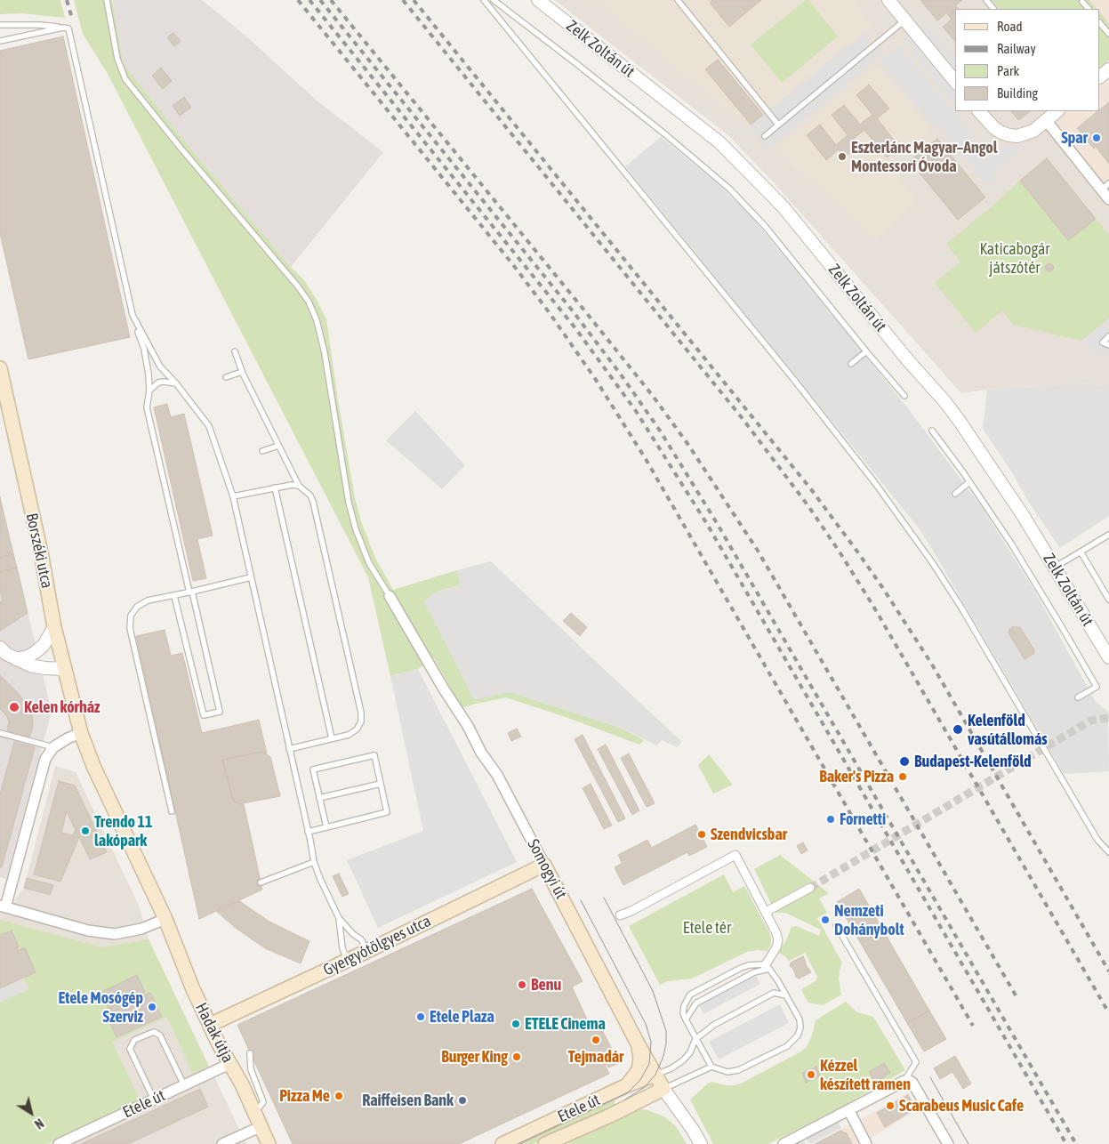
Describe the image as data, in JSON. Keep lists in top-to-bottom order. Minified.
{"streets":{"main road":["Borszéki utca","Somogyi út","Gyergyótölgyes utca","Hadak útja","Etele út"],"street":["Zelk Zoltán út"]},"crossings":[["Borszéki utca","Hadak útja"],["Somogyi út","Gyergyótölgyes utca"],["Somogyi út","Etele út"],["Gyergyótölgyes utca","Hadak útja"],["Hadak útja","Etele út"]],"parks":["Katicabogár játszótér","Etele tér"],"places":["Spar","Eszterlánc Magyar–Angol Montessori Óvoda","Kelen kórház","Kelenföld vasútállomás","Budapest-Kelenföld","Baker's Pizza","Fornetti","Trendo 11 lakópark","Szendvicsbar","Nemzeti Dohánybolt","Benu","Etele Mosógép Szerviz","Etele Plaza","ETELE Cinema","Tejmadár","Burger King","Kézzel készített ramen","Pizza Me","Raiffeisen Bank","Scarabeus Music Cafe"],"legend":["Road","Railway","Park","Building"],"north":"bottom right"}
